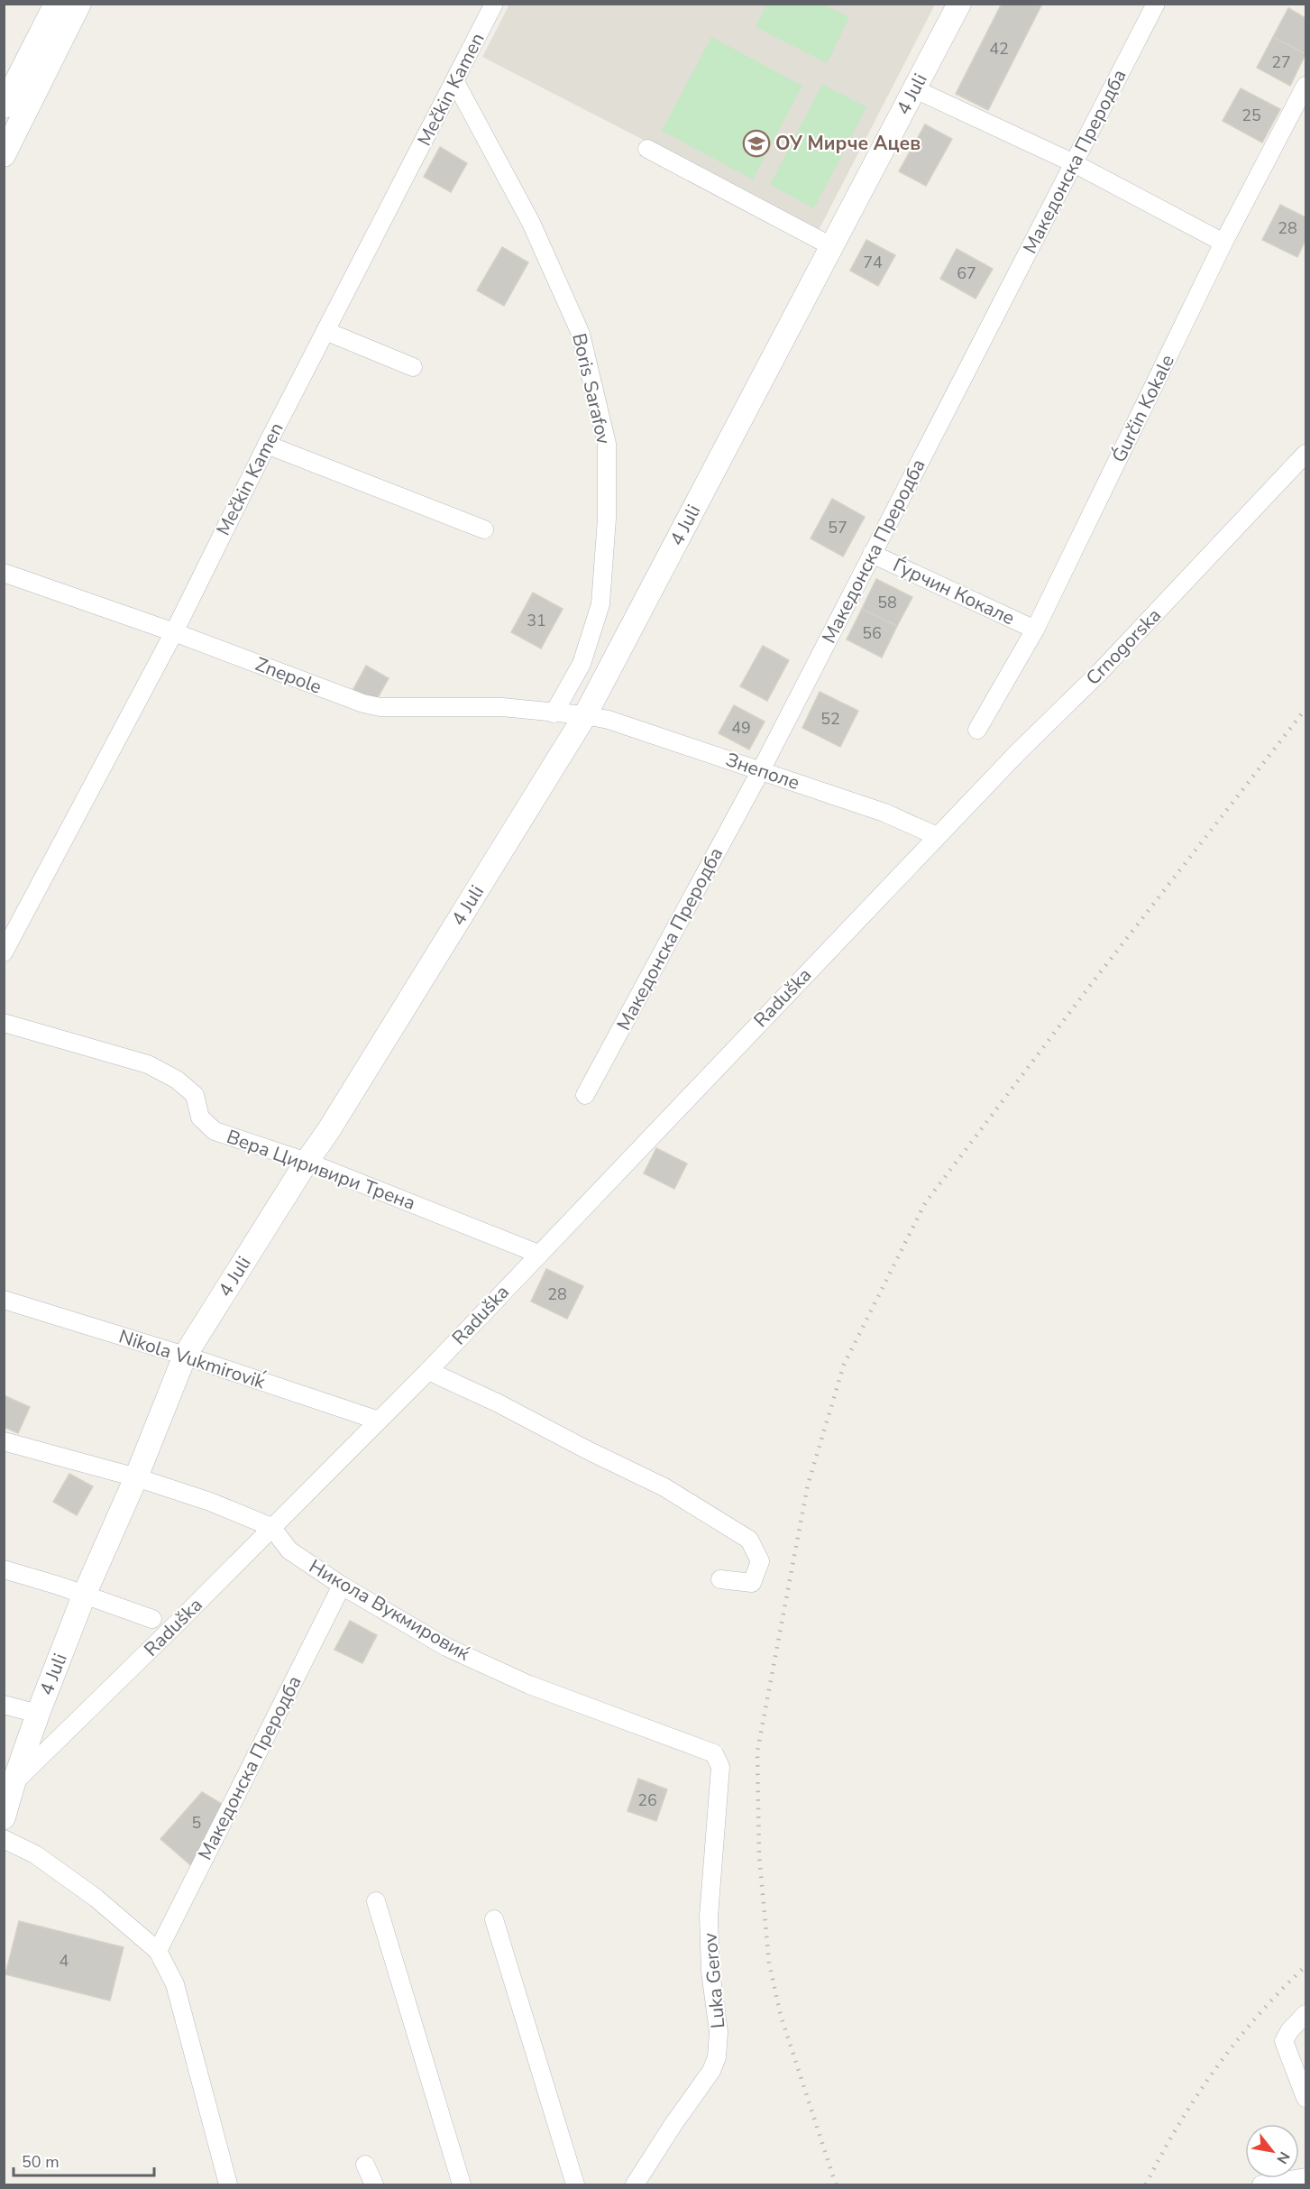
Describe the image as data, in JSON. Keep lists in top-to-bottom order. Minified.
{"streets":{"street":["Mečkin Kamen","4 Juli","Македонска Преродба","Boris Sarafov","Ǵurčin Kokale","Ѓурчин Кокале","Crnogorska","Znepole","Знеполе","Raduška","Вера Циривири Трена","Nikola Vukmiroviḱ","Никола Вукмировиќ","Luka Gerov"]},"crossings":[["Mečkin Kamen","Boris Sarafov"],["Mečkin Kamen","Znepole"],["4 Juli","Znepole"],["4 Juli","Знеполе"],["4 Juli","Raduška"],["4 Juli","Вера Циривири Трена"],["4 Juli","Nikola Vukmiroviḱ"],["Македонска Преродба","Ѓурчин Кокале"],["Македонска Преродба","Знеполе"],["Македонска Преродба","Никола Вукмировиќ"],["Boris Sarafov","Znepole"],["Ǵurčin Kokale","Ѓурчин Кокале"],["Crnogorska","Знеполе"],["Crnogorska","Raduška"],["Znepole","Знеполе"],["Знеполе","Raduška"],["Raduška","Вера Циривири Трена"],["Raduška","Nikola Vukmiroviḱ"],["Raduška","Никола Вукмировиќ"],["Никола Вукмировиќ","Luka Gerov"]],"places":{"school or university":["ОУ Мирче Ацев"]},"house_numbers":["42","27","25","28","74","67","57","58","31","56","52","49","28","26","5","4"],"scale_bar":"50 m","north":"bottom right"}
